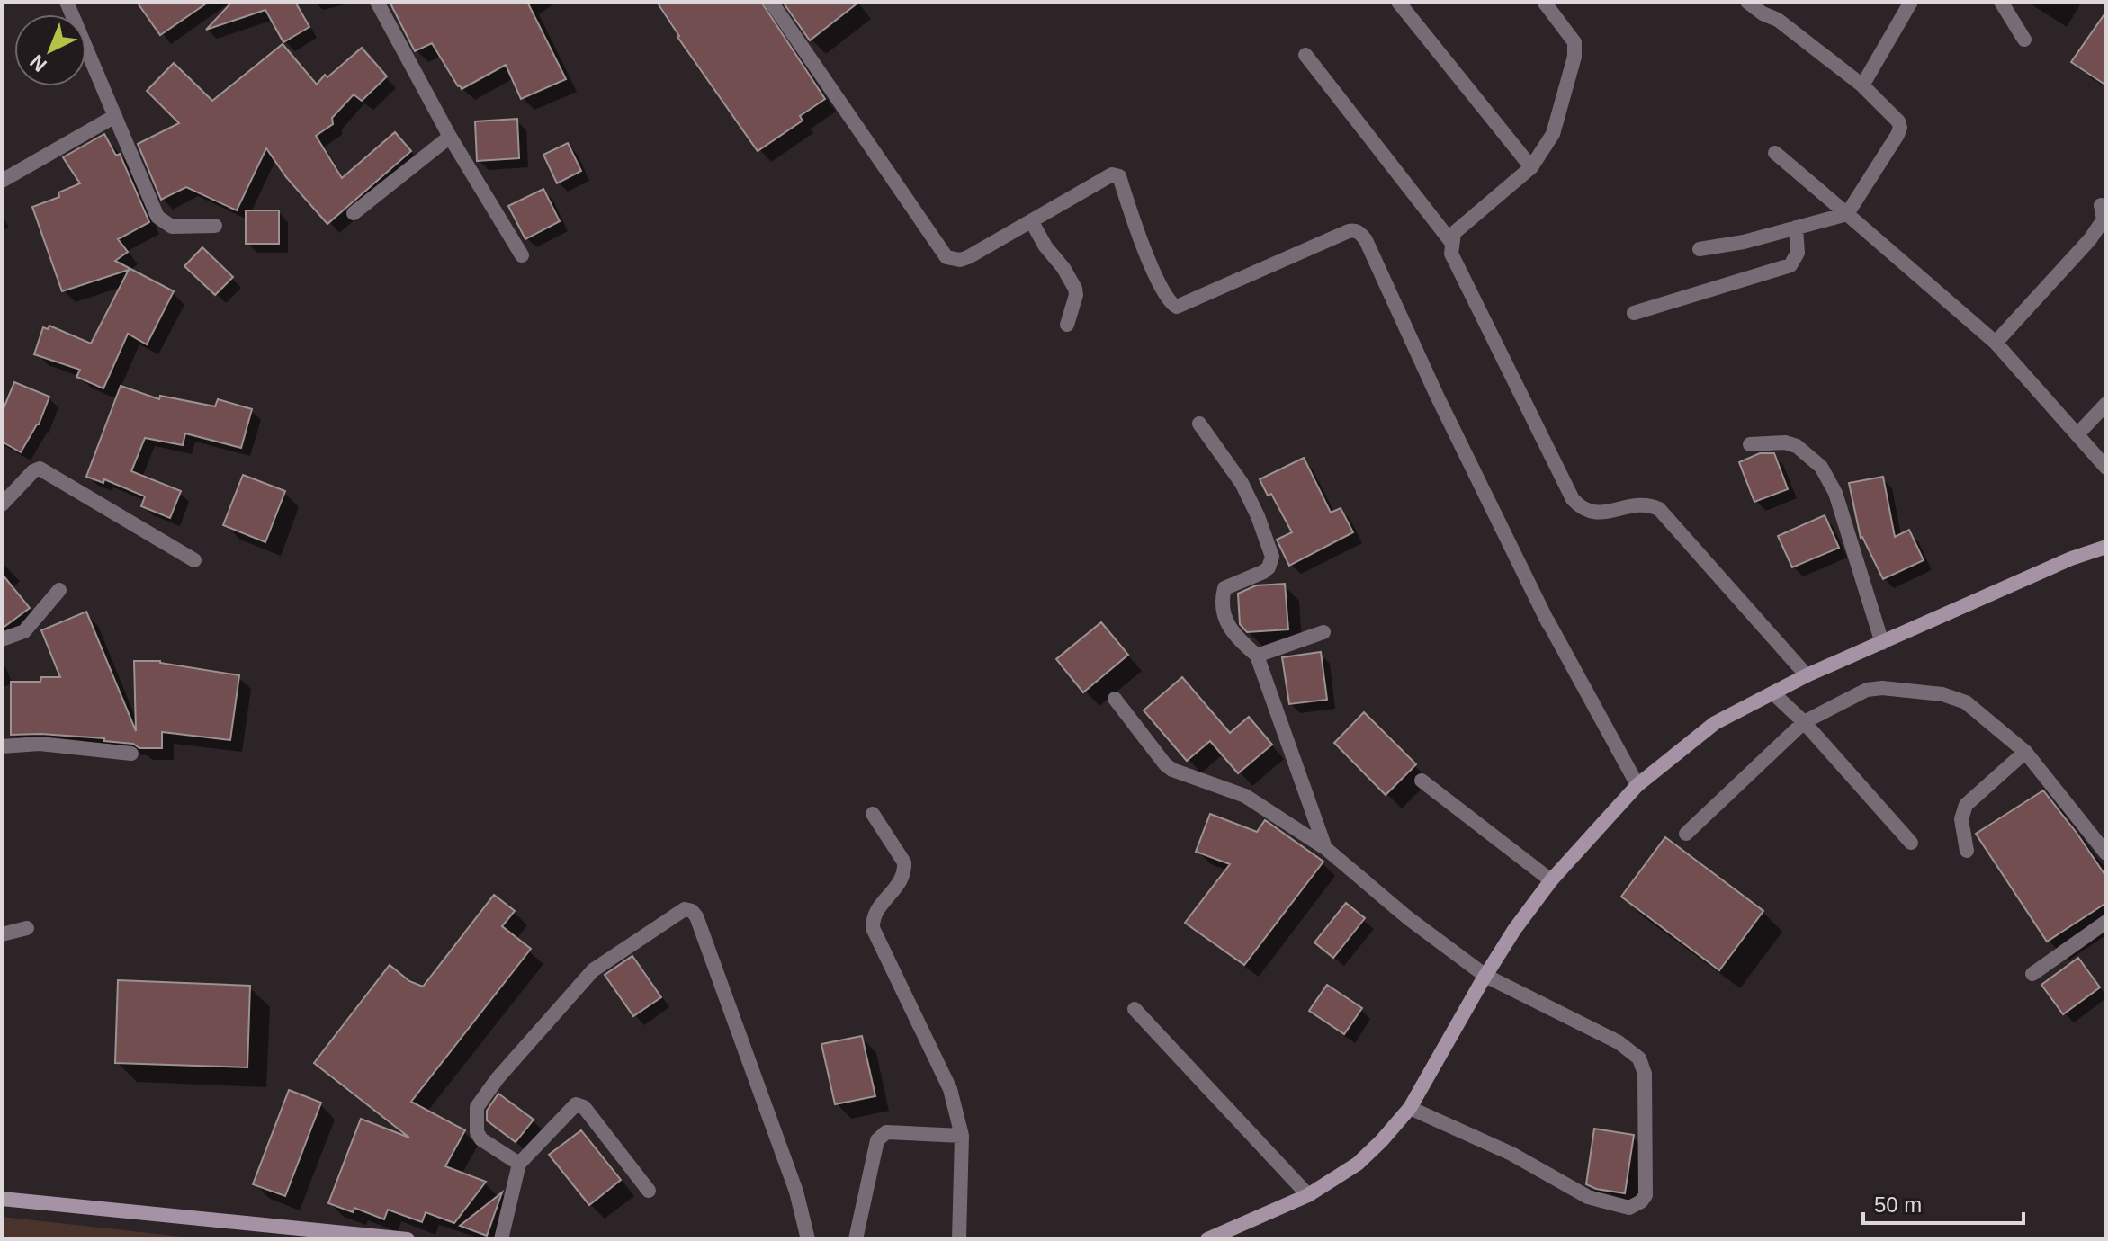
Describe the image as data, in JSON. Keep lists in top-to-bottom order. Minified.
{"scale_bar":"50 m","north":"bottom left"}
